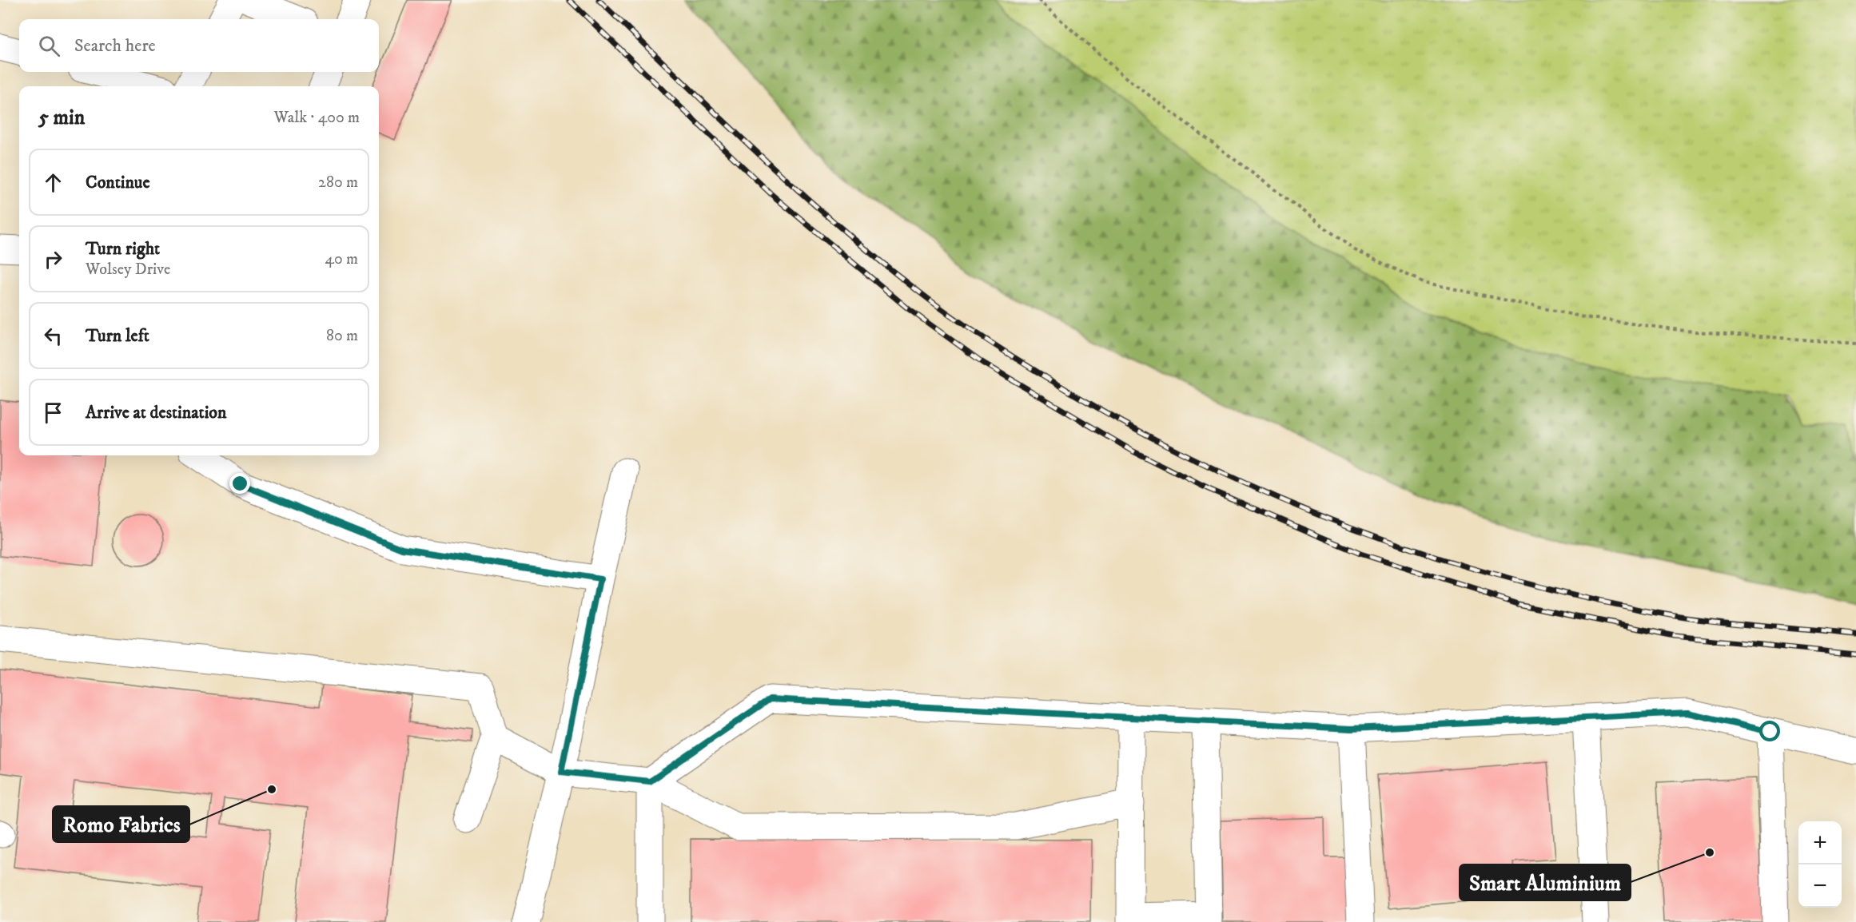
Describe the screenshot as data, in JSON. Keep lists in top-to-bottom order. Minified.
{"places":["Romo Fabrics","Smart Aluminium"],"page":{"search":"Search here","heading":["5 min","Walk · 400 m"],"list":[["Continue","280 m"],["Turn right","Wolsey Drive","40 m"],["Turn left","80 m"],"Arrive at destination"],"map_buttons":["+","−"]}}
